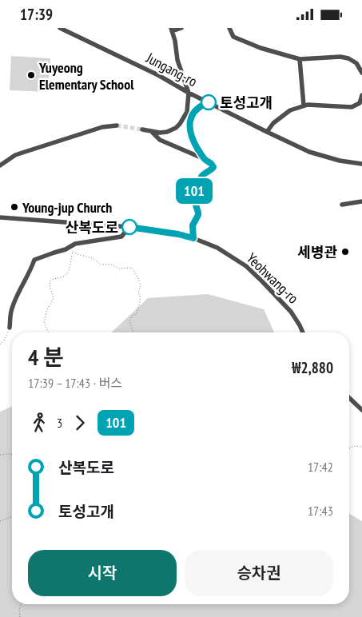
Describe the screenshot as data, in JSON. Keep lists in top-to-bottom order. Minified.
{"streets":{"street":["Jungang-ro","Yeohwang-ro"]},"places":["Yuyeong Elementary School","토성고개","Young-jup Church","산복도로","세병관"],"lines":["bus line 101"],"page":{"status":"17:39","on_map":"101","heading":["4 분","17:39 – 17:43 · 버스","₩2,880"],"legs":["3","101"],"list":[{"name":"산복도로","value":"17:42"},{"name":"토성고개","value":"17:43"}],"buttons":["시작","승차권"]}}
